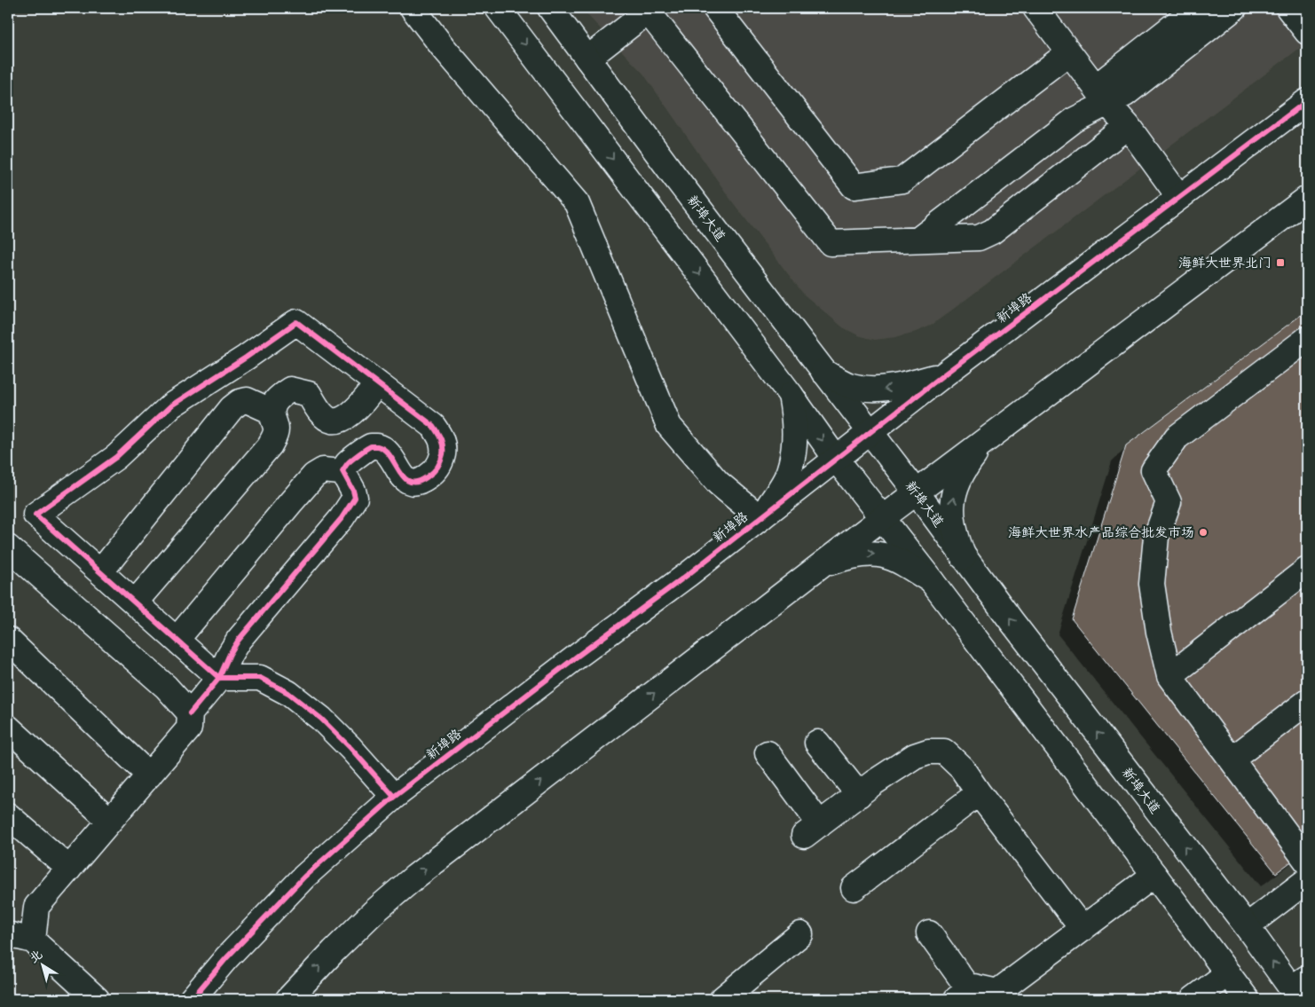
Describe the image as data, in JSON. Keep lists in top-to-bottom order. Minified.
{"streets":{"main road":["新埠大道","新埠路"]},"crossings":[["新埠大道","新埠路"]],"places":{"transit":["海鲜大世界北门"],"other":["海鲜大世界水产品综合批发市场"]},"north":"top left"}
